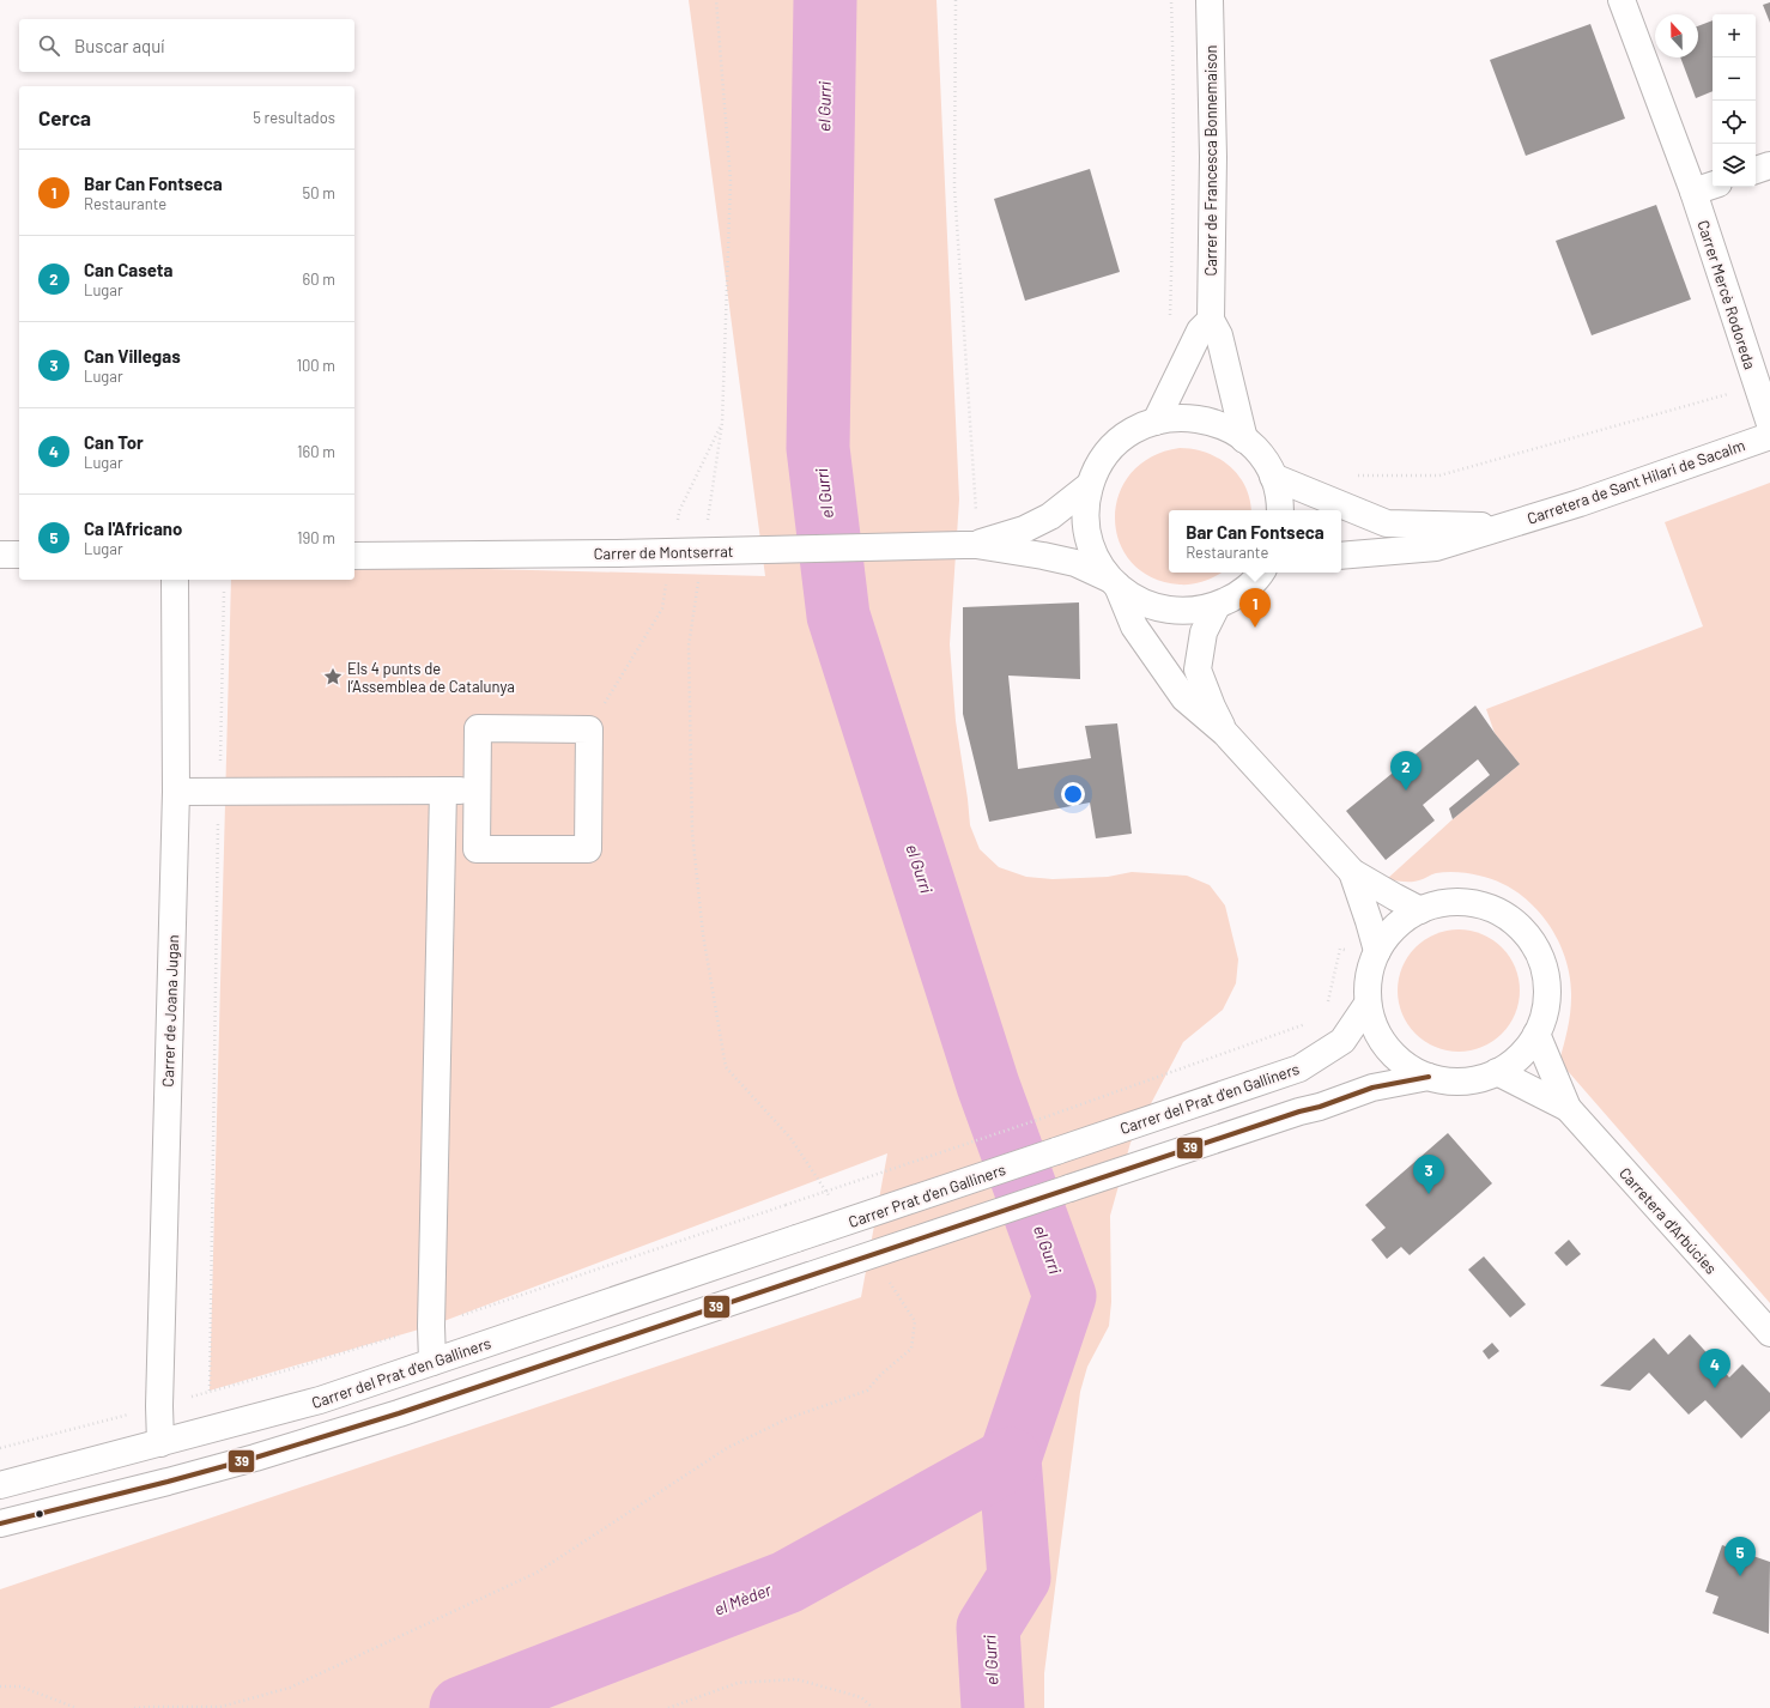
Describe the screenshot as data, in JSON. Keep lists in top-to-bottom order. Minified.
{"streets":{"street":["Carrer de Francesca Bonnemaison","Carrer Mercè Rodoreda","Carretera de Sant Hilari de Sacalm","Carrer de Montserrat","Carrer de Joana Jugan","Carrer del Prat d'en Galliners","Carrer Prat d'en Galliners","Carretera d'Arbúcies"]},"crossings":[["Carrer de Joana Jugan","Carrer del Prat d'en Galliners"],["Carrer del Prat d'en Galliners","Carrer Prat d'en Galliners"]],"water":["el Gurri","el Mèder"],"places":{"place":["Els 4 punts de l’Assemblea de Catalunya"]},"lines":["transit line 39"],"north":"top","page":{"map_buttons":["+","−"],"search":"Buscar aquí","heading":["Cerca","5 resultados"],"list":[{"mark":"1","name":"Bar Can Fontseca","note":"Restaurante","value":"50 m"},{"mark":"2","name":"Can Caseta","note":"Lugar","value":"60 m"},{"mark":"3","name":"Can Villegas","note":"Lugar","value":"100 m"},{"mark":"4","name":"Can Tor","note":"Lugar","value":"160 m"},{"mark":"5","name":"Ca l'Africano","note":"Lugar","value":"190 m"}],"popup":["Bar Can Fontseca","Restaurante"],"pins":["1","2","3","4","5"]}}
